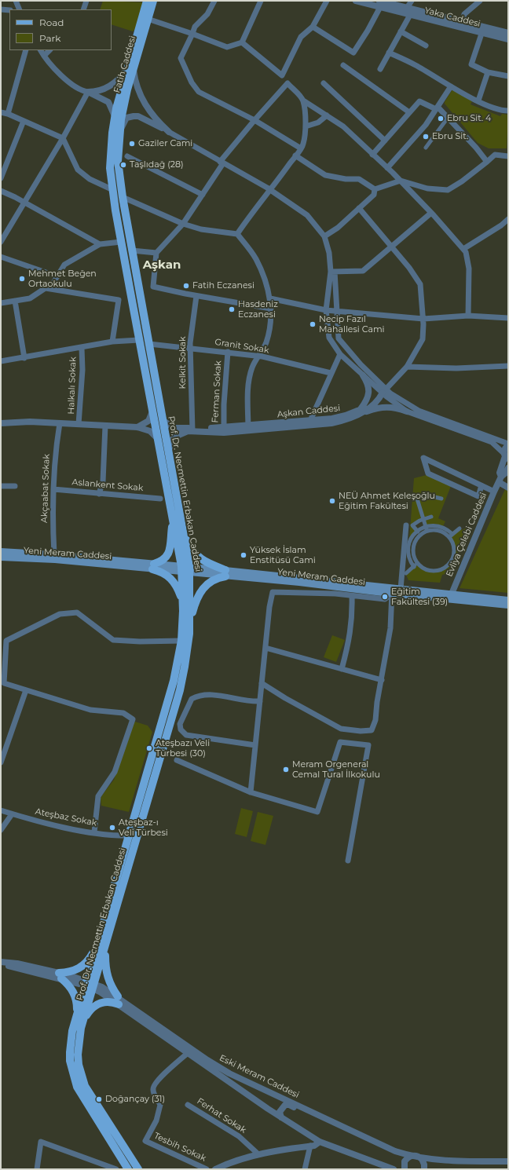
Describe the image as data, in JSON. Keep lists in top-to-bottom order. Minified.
{"streets":{"main road":["Fatih Caddesi","Prof. Dr. Necmettin Erbakan Caddesi","Yeni Meram Caddesi"],"street":["Yaka Caddesi","Granit Sokak","Kelkit Sokak","Halkalı Sokak","Ferman Sokak","Aşkan Caddesi","Aslankent Sokak","Akçaabat Sokak","Evliya Çelebi Caddesi","Ateşbaz Sokak","Eski Meram Caddesi","Ferhat Sokak","Tesbih Sokak"]},"crossings":[["Fatih Caddesi","Prof. Dr. Necmettin Erbakan Caddesi"],["Granit Sokak","Kelkit Sokak"],["Granit Sokak","Ferman Sokak"],["Granit Sokak","Prof. Dr. Necmettin Erbakan Caddesi"],["Kelkit Sokak","Aşkan Caddesi"],["Ferman Sokak","Aşkan Caddesi"],["Aşkan Caddesi","Prof. Dr. Necmettin Erbakan Caddesi"],["Aslankent Sokak","Akçaabat Sokak"],["Akçaabat Sokak","Yeni Meram Caddesi"],["Prof. Dr. Necmettin Erbakan Caddesi","Yeni Meram Caddesi"],["Prof. Dr. Necmettin Erbakan Caddesi","Ateşbaz Sokak"],["Prof. Dr. Necmettin Erbakan Caddesi","Eski Meram Caddesi"],["Evliya Çelebi Caddesi","Yeni Meram Caddesi"],["Eski Meram Caddesi","Tesbih Sokak"]],"districts":["Aşkan"],"places":["Ebru Sit. 4","Ebru Sit.","Gaziler Cami","Taşlıdağ (28)","Mehmet Beğen Ortaokulu","Fatih Eczanesi","Hasdeniz Eczanesi","Necip Fazıl Mahallesi Cami","NEÜ Ahmet Keleşoğlu Eğitim Fakültesi","Yüksek İslam Enstitüsü Cami","Eğitim Fakültesi (39)","Ateşbazı Veli Türbesi (30)","Meram Orgeneral Cemal Tural İlkokulu","Ateşbaz-ı Veli Türbesi","Doğançay (31)"],"legend":["Road","Park"]}
